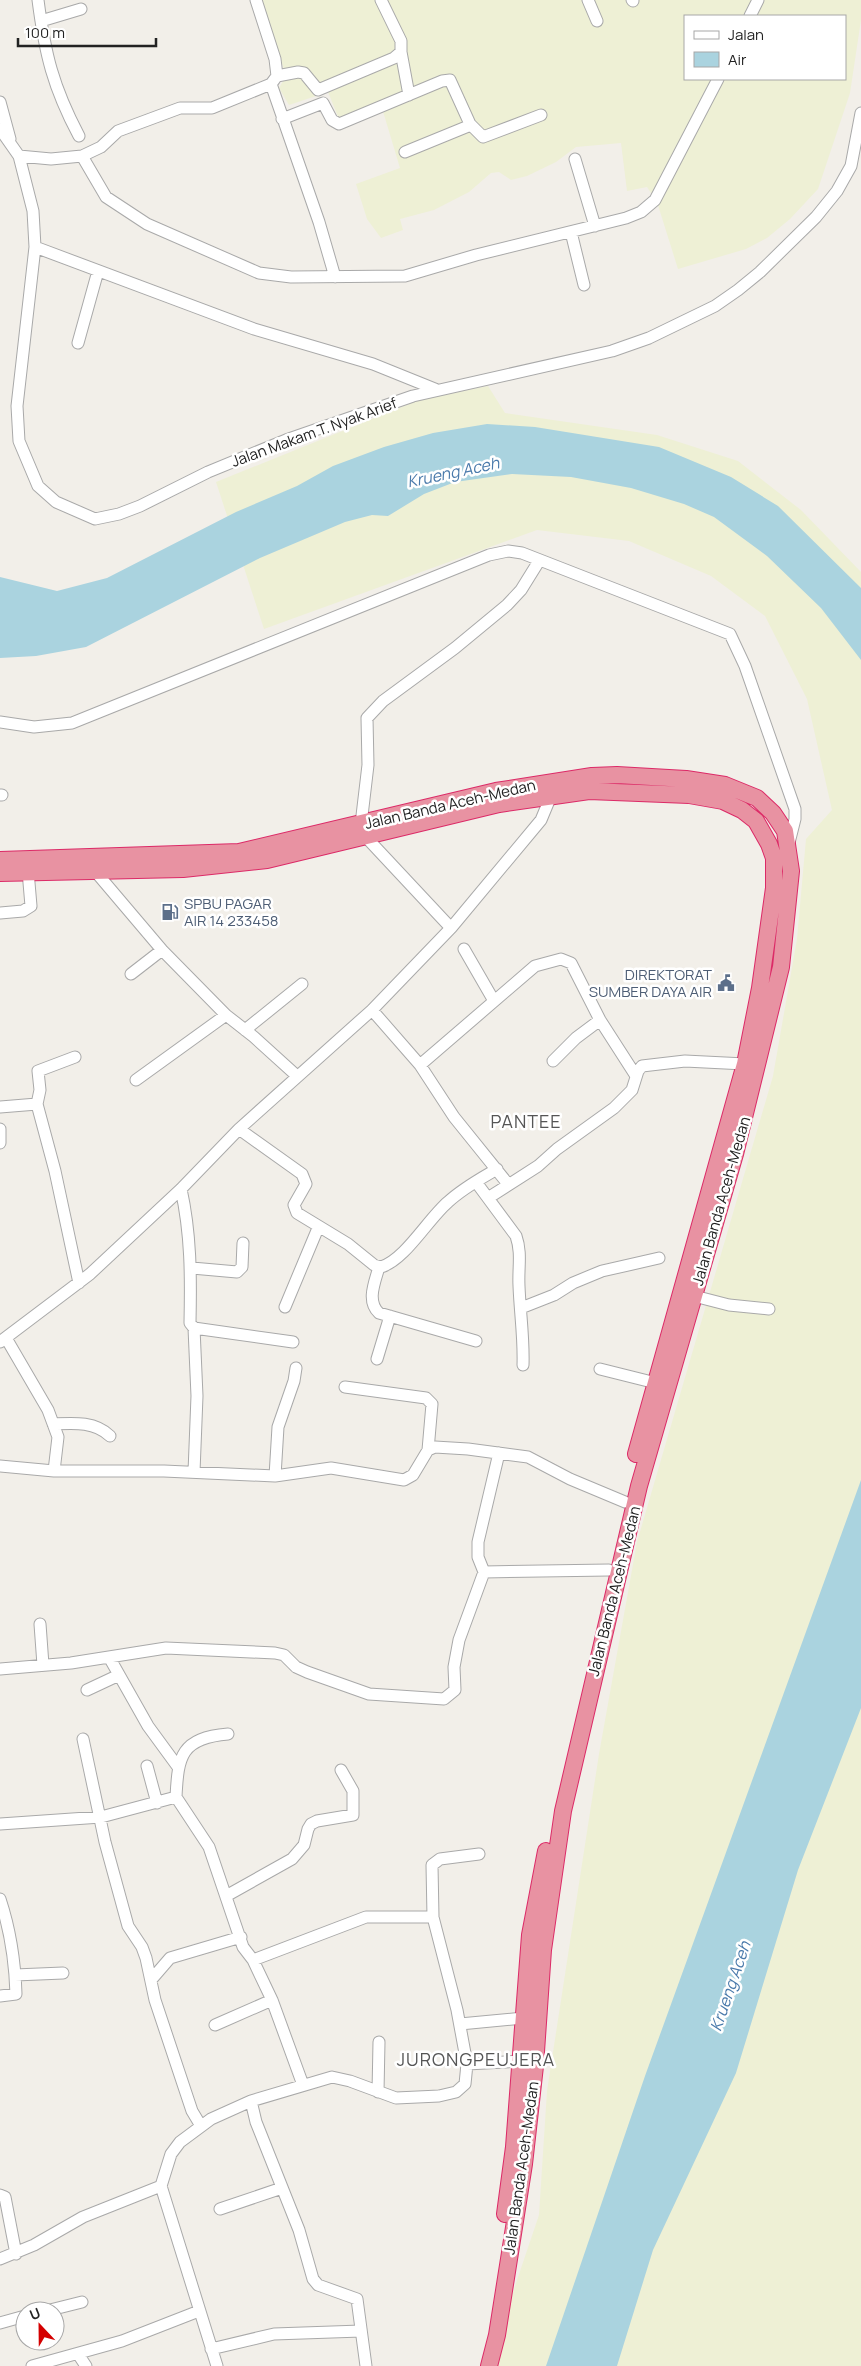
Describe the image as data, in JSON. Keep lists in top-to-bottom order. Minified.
{"streets":{"highway":["Jalan Banda Aceh-Medan"],"street":["Jalan Makam T. Nyak Arief"]},"districts":["PANTEE","JURONGPEUJERA"],"water":["Krueng Aceh"],"places":{"fuel station":["SPBU PAGAR AIR 14 233458"],"public building":["DIREKTORAT SUMBER DAYA AIR"]},"legend":["Jalan","Air"],"scale_bar":"100 m","north":"top"}
